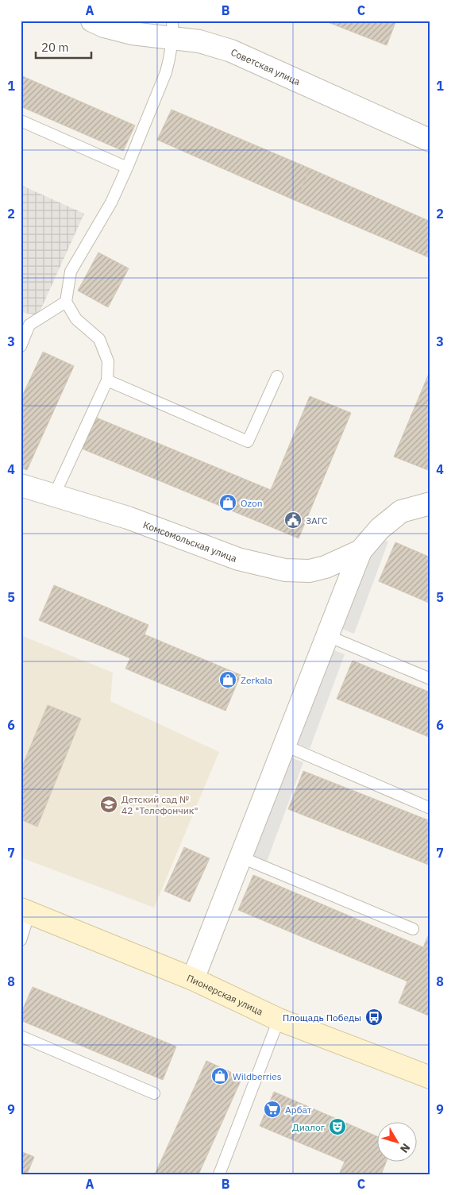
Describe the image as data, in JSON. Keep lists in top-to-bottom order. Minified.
{"streets":{"main road":["Пионерская улица"],"street":["Советская улица","Комсомольская улица"]},"places":{"shop":["Ozon","Zerkala","Wildberries"],"public building":["ЗАГС"],"school or university":["Детский сад № 42 \"Телефончик\""],"bus stop":["Площадь Победы"],"supermarket":["Арбат"],"theatre":["Диалог"]},"scale_bar":"20 m","north":"bottom right","grid":{"columns":["A","B","C"],"rows":["1","2","3","4","5","6","7","8","9"]}}
